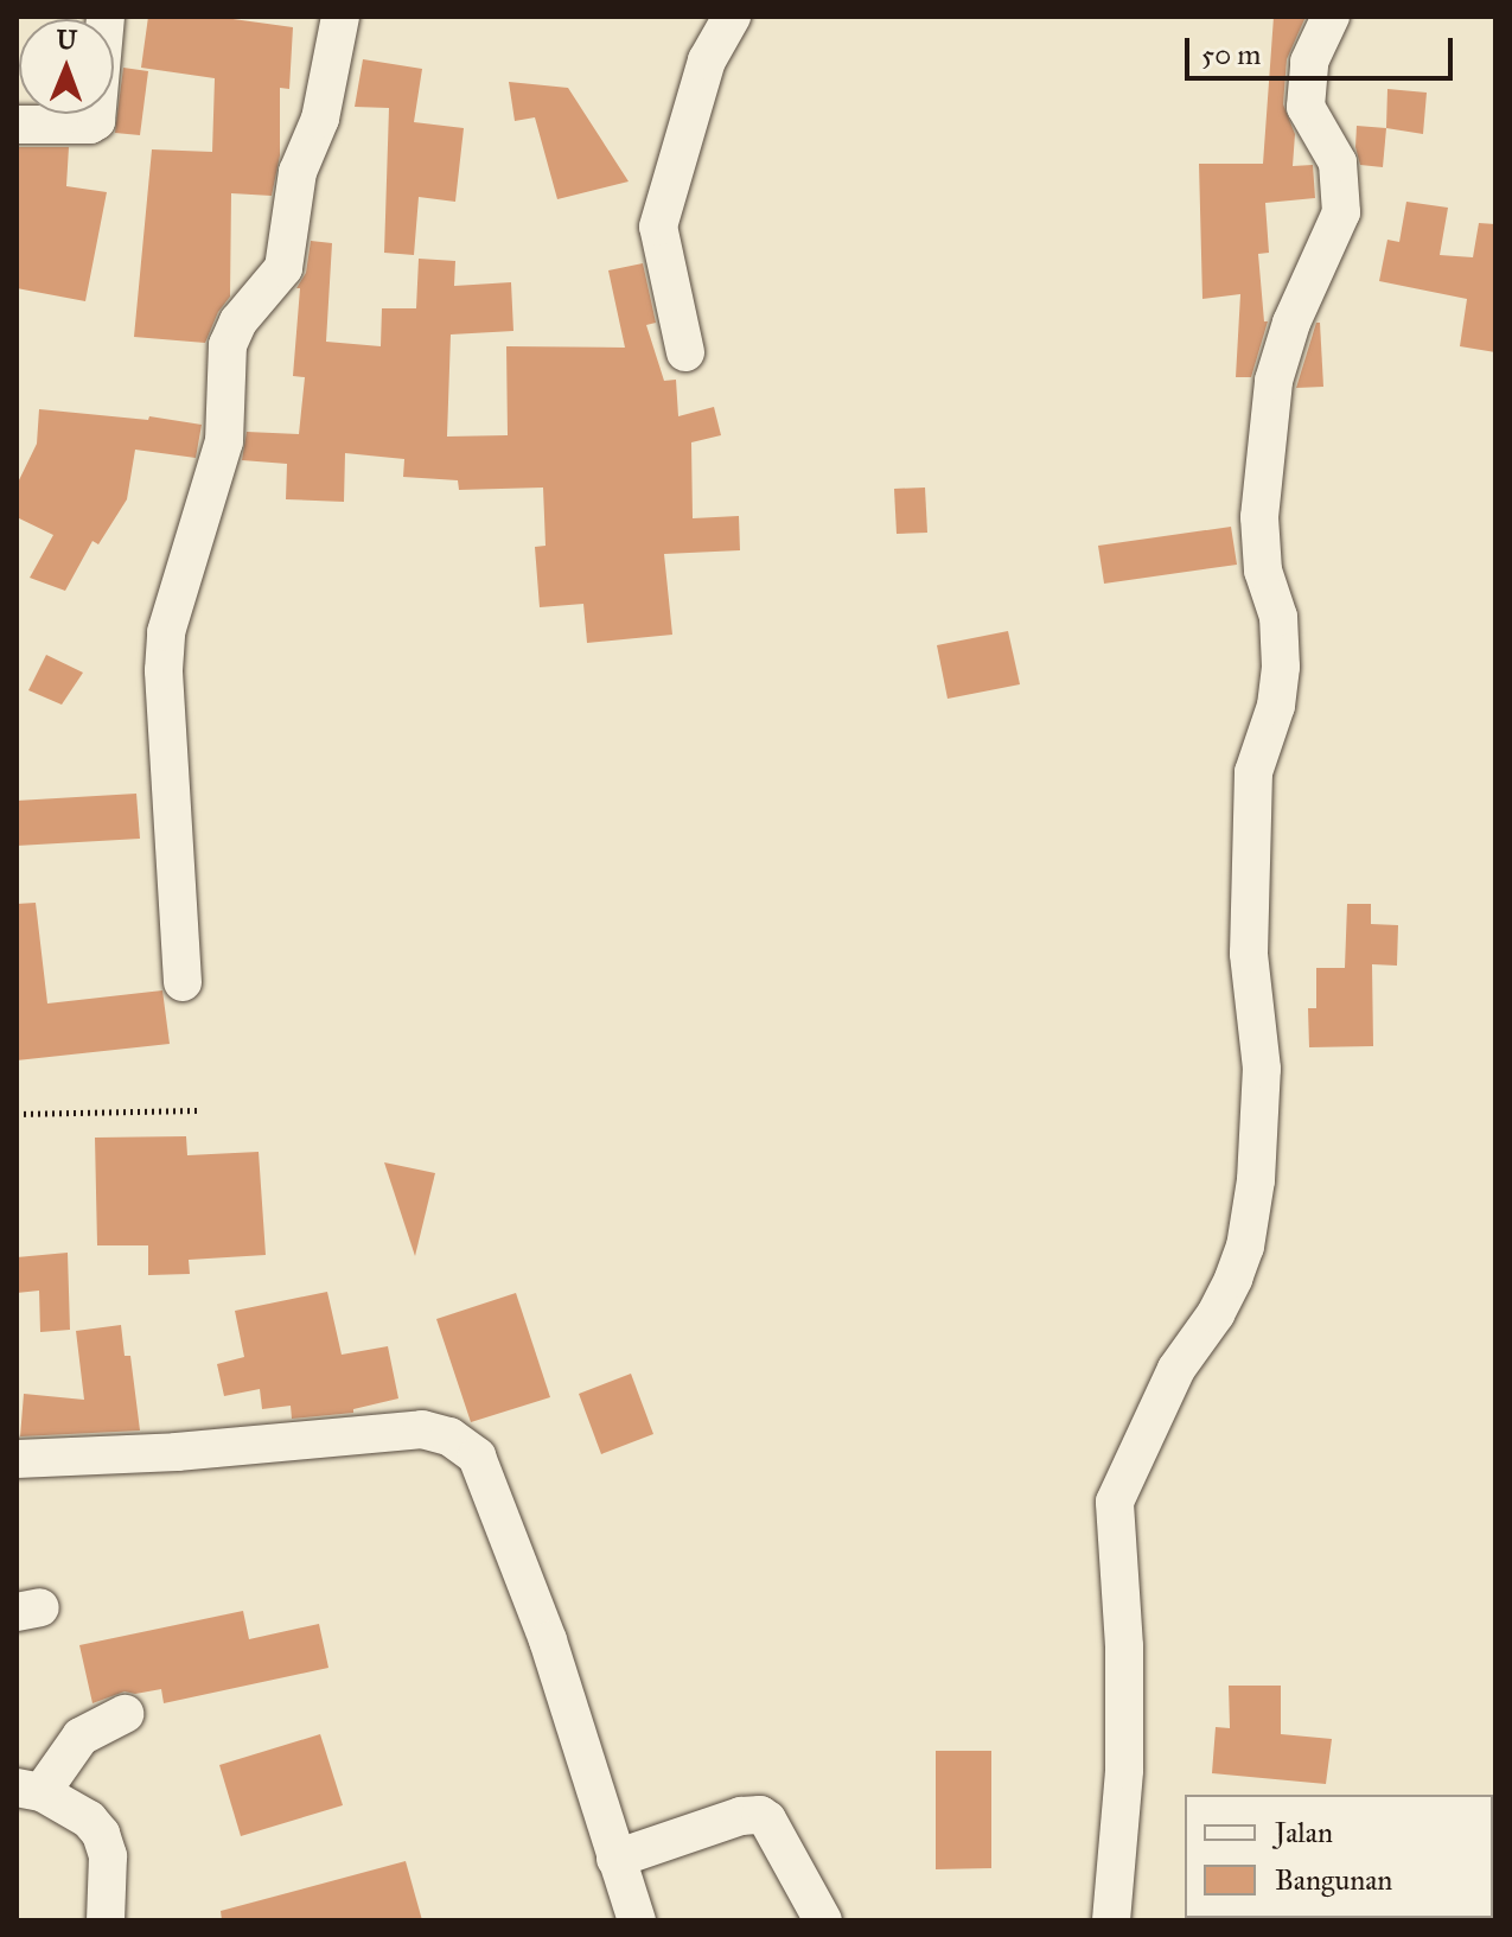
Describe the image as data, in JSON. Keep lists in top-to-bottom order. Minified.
{"legend":["Jalan","Bangunan"],"scale_bar":"50 m","north":"top"}
